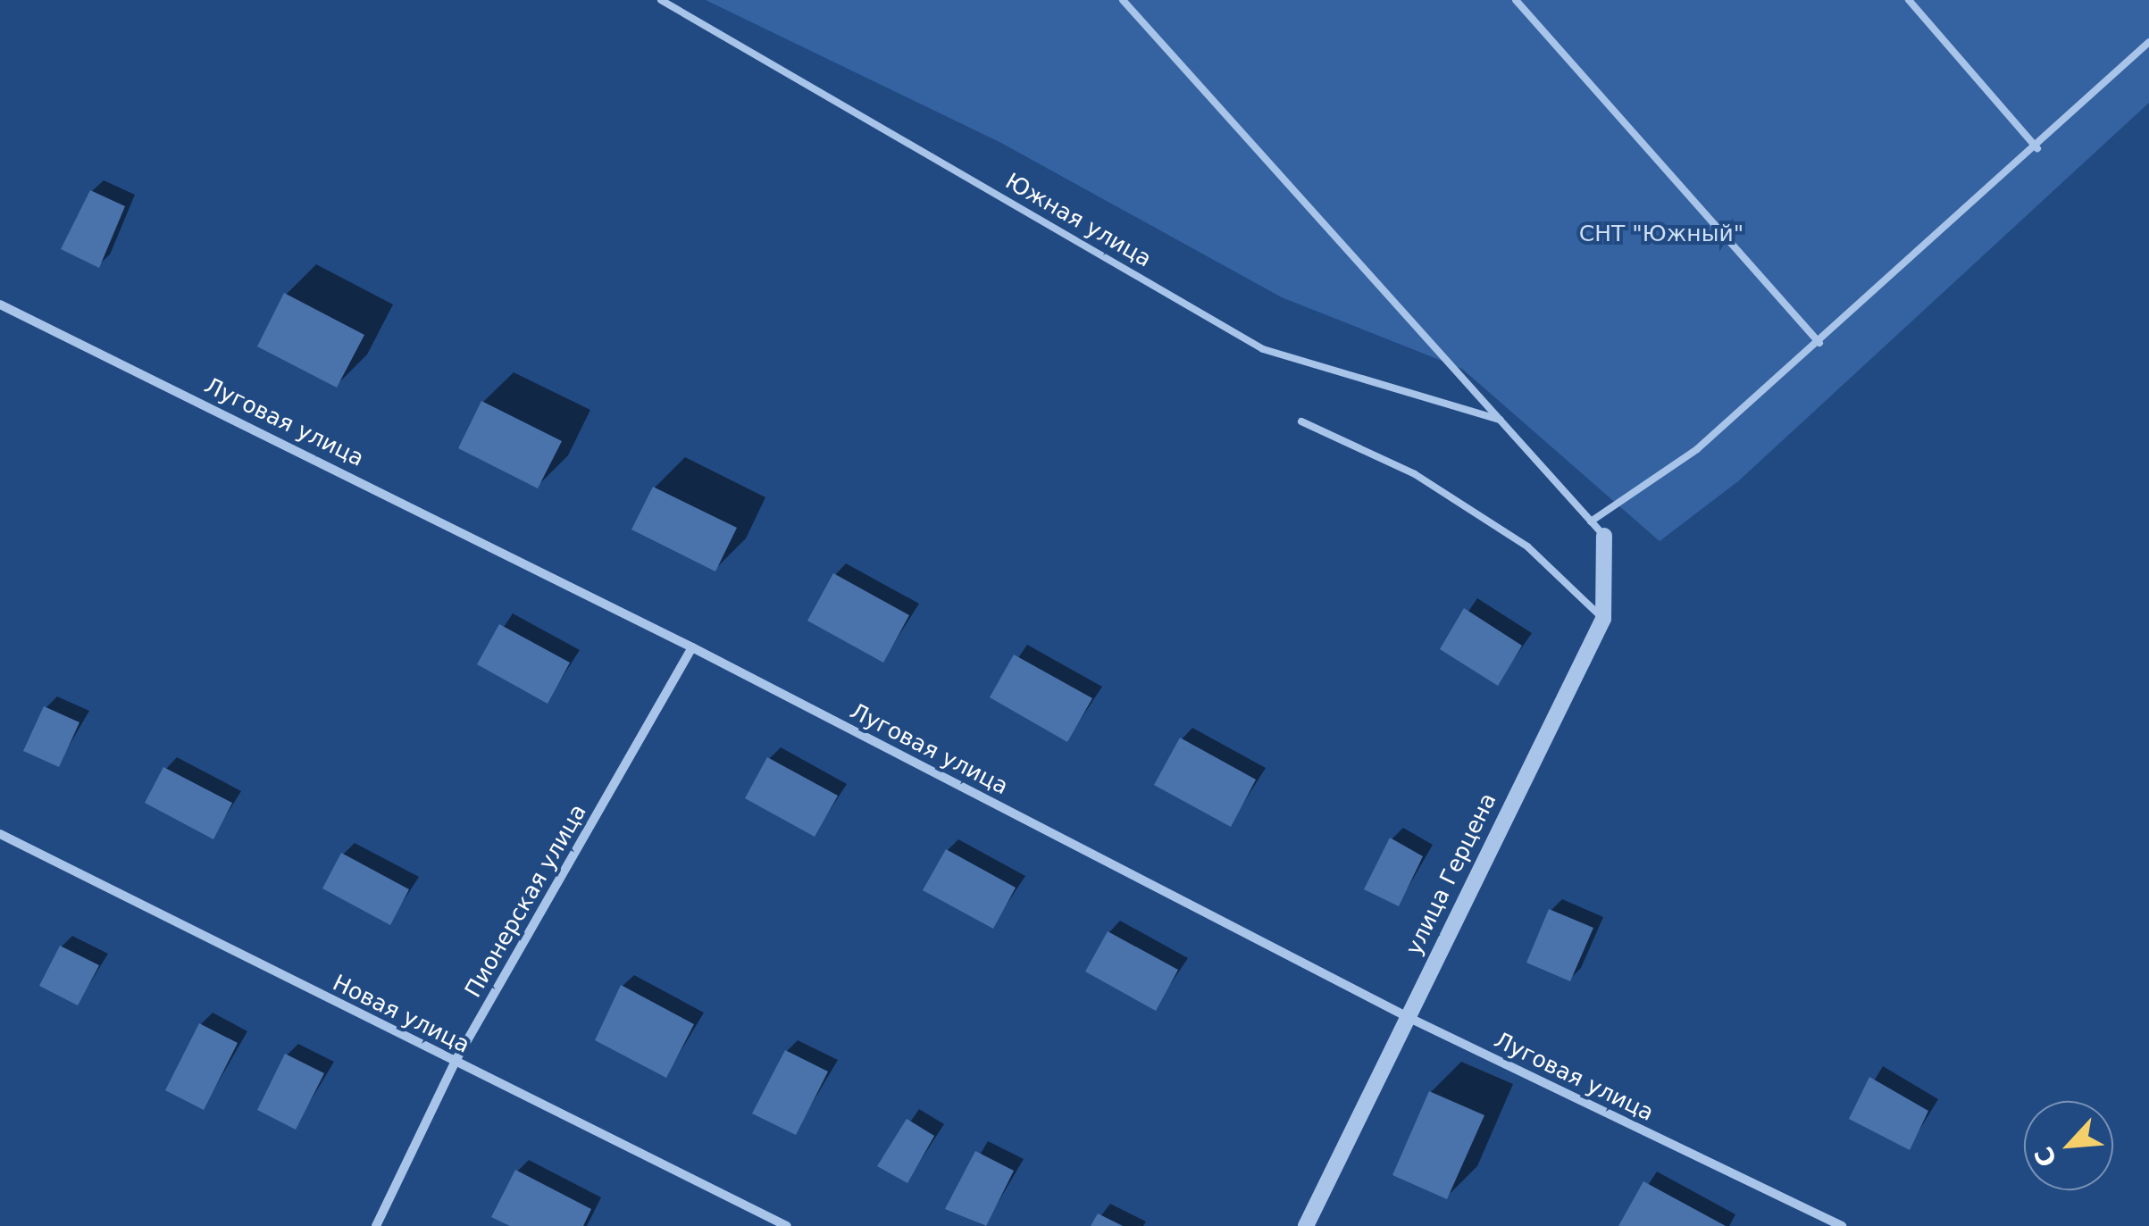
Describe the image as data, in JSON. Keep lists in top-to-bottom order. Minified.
{"streets":{"street":["Луговая улица","улица Герцена","Пионерская улица","Новая улица"],"lane":["Южная улица"]},"crossings":[["Луговая улица","улица Герцена"],["Луговая улица","Пионерская улица"],["Пионерская улица","Новая улица"]],"parks":["СНТ \"Южный\""],"north":"bottom left"}
